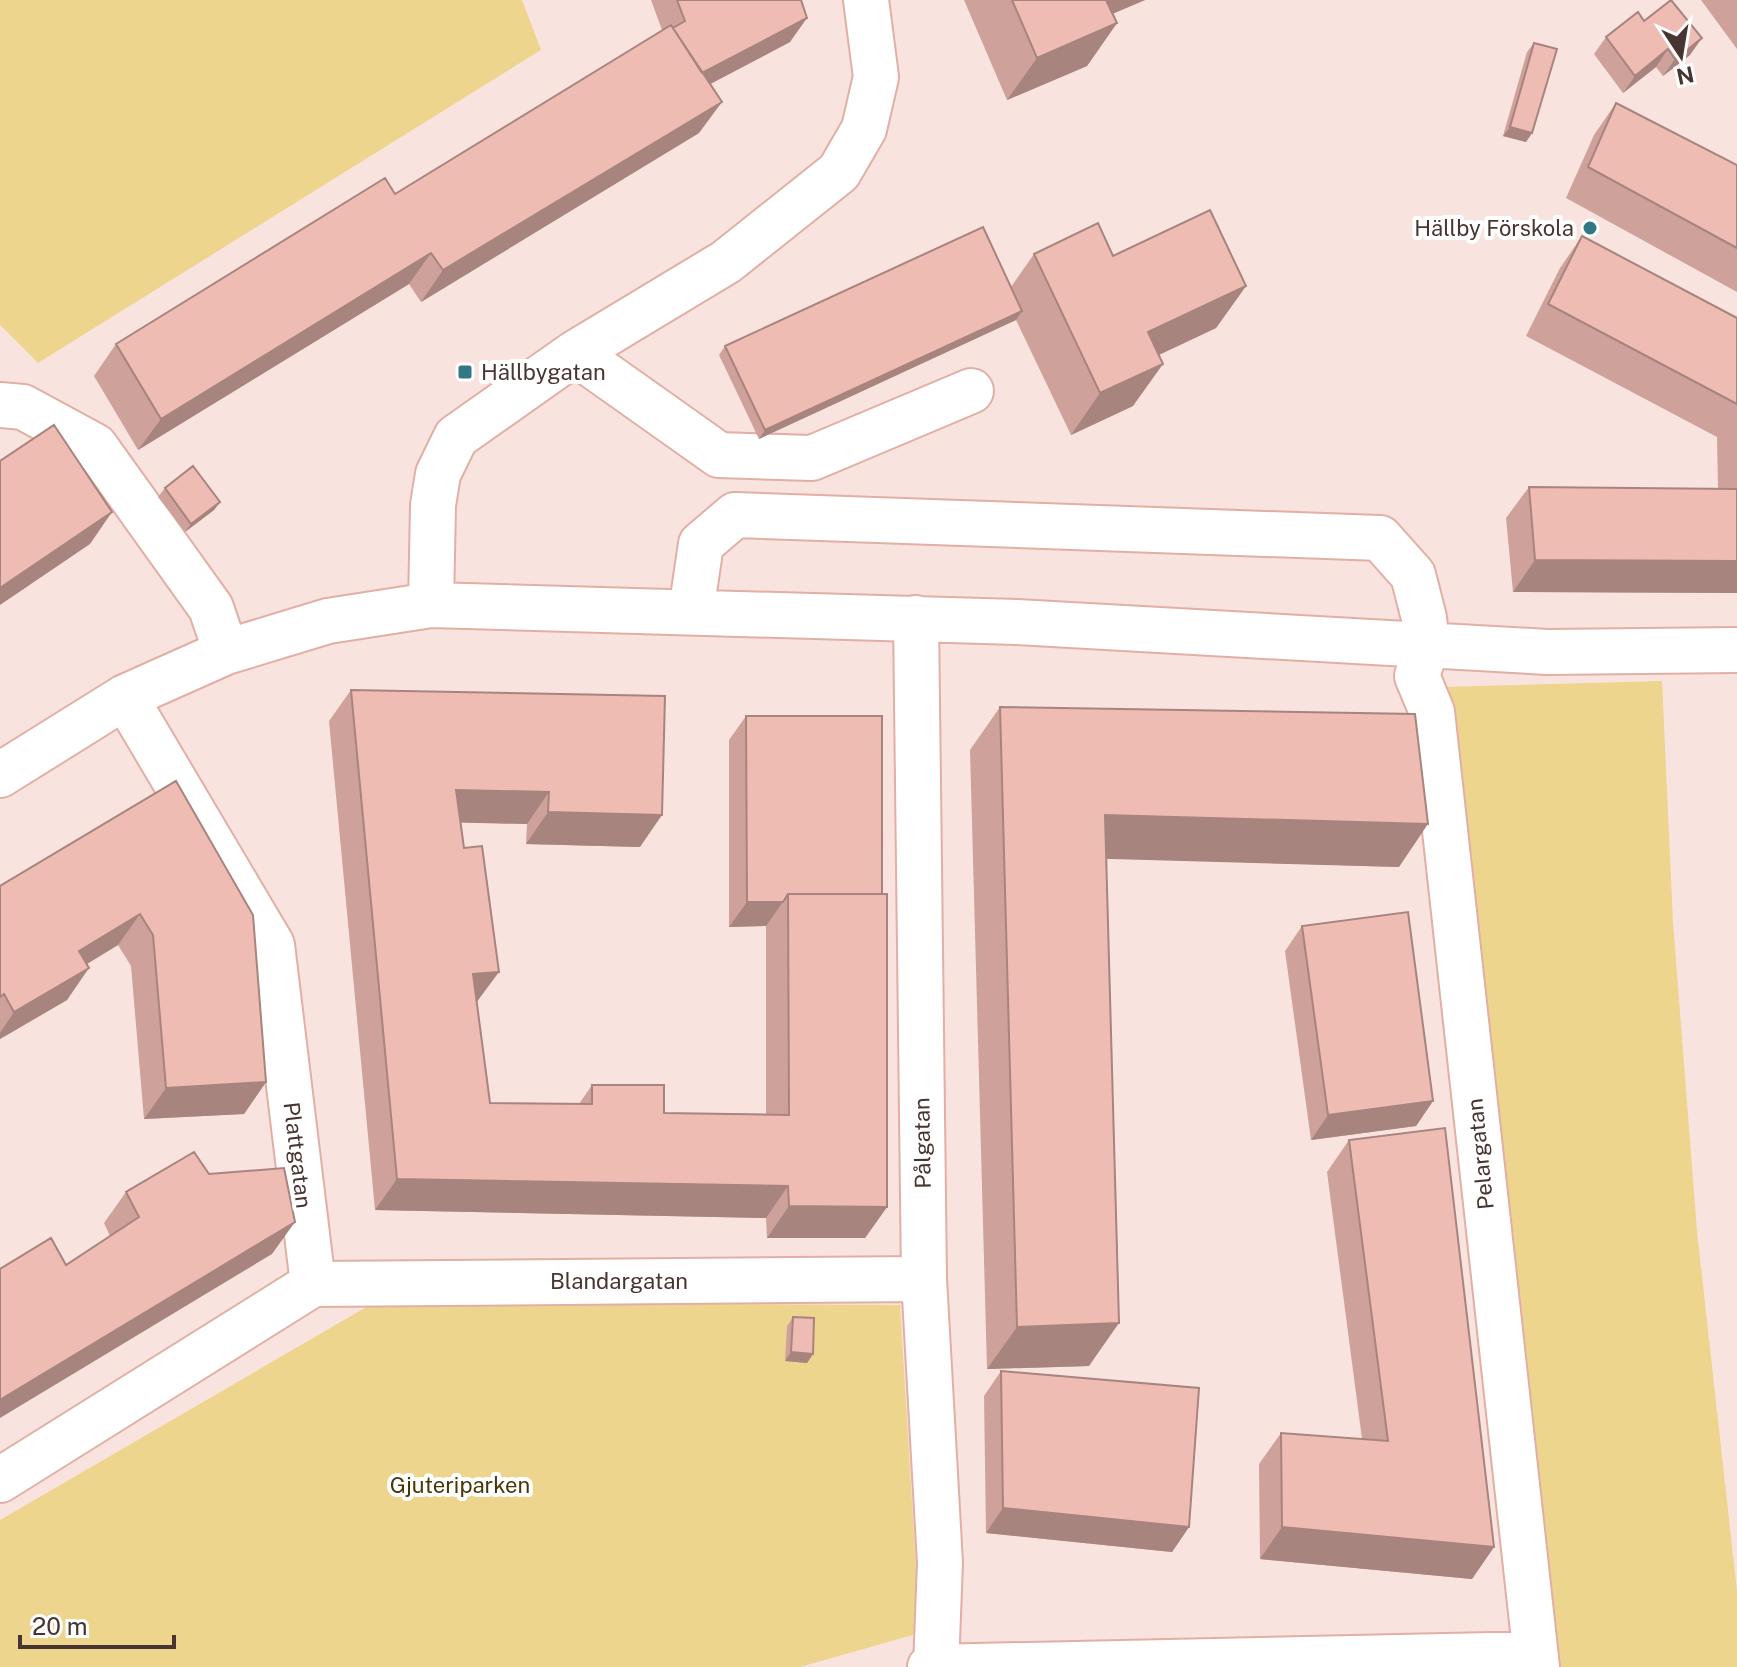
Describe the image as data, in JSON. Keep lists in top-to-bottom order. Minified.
{"streets":{"street":["Pålgatan","Pelargatan","Plattgatan","Blandargatan"]},"crossings":[["Pålgatan","Blandargatan"],["Plattgatan","Blandargatan"]],"parks":["Gjuteriparken"],"places":{"other":["Hällby Förskola"],"transit":["Hällbygatan"]},"scale_bar":"20 m","north":"bottom"}
